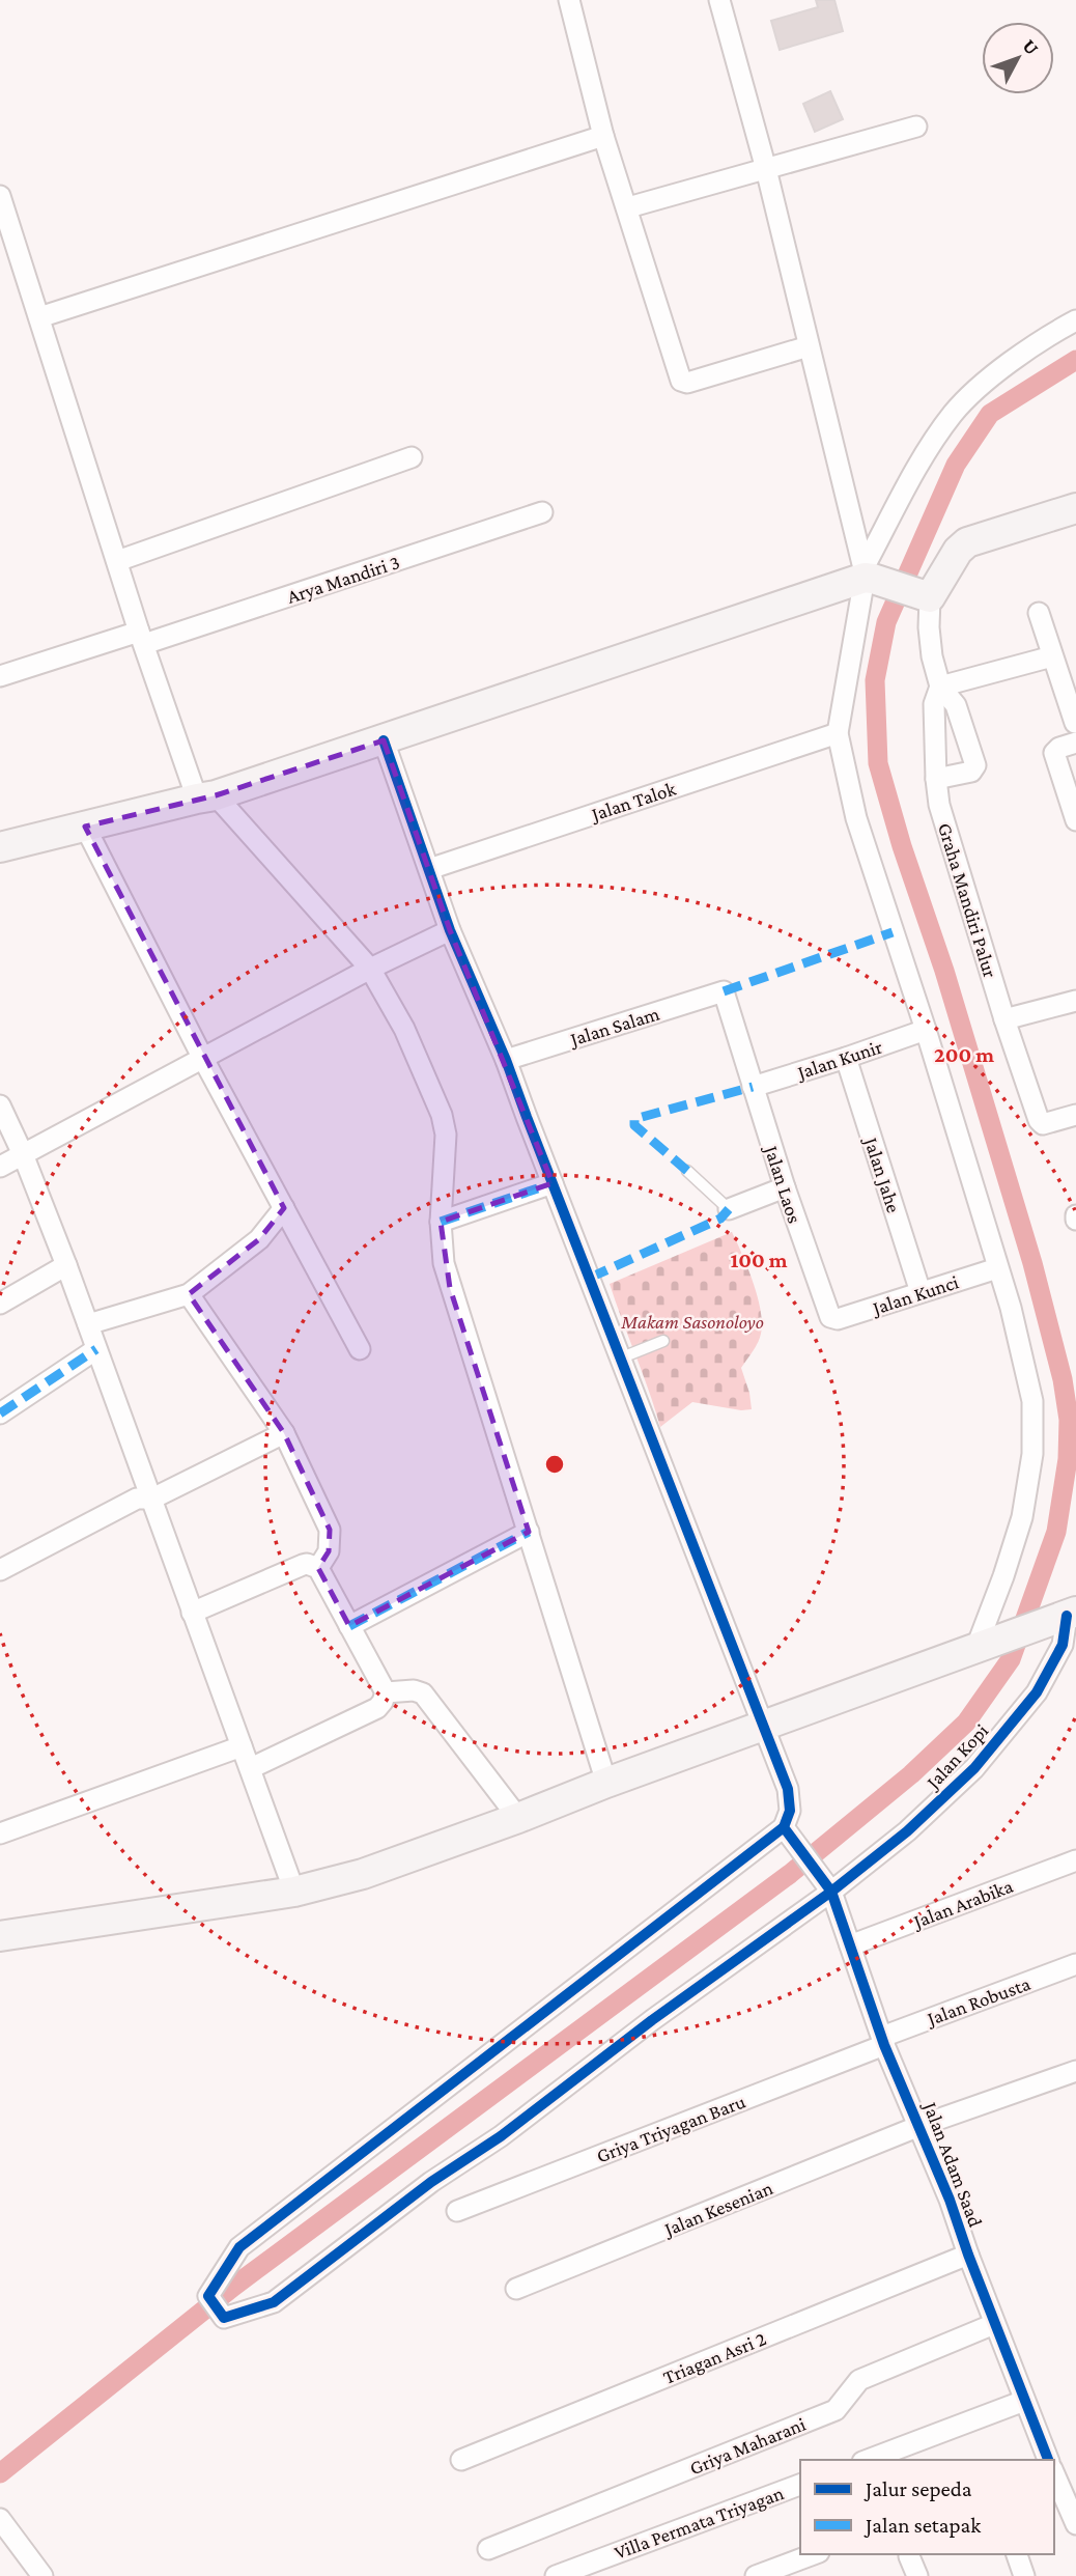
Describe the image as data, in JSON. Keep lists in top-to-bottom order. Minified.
{"streets":{"street":["Arya Mandiri 3","Jalan Talok","Graha Mandiri Palur","Jalan Salam","Jalan Kunir","Jalan Jahe","Jalan Laos","Jalan Kunci","Jalan Kopi","Jalan Arabika","Jalan Robusta","Griya Triyagan Baru","Jalan Adam Saad","Jalan Kesenian","Triagan Asri 2","Griya Maharani","Villa Permata Triyagan"]},"crossings":[["Jalan Salam","Jalan Laos"],["Jalan Kunir","Jalan Jahe"],["Jalan Kunir","Jalan Laos"],["Jalan Jahe","Jalan Kunci"],["Jalan Laos","Jalan Kunci"],["Jalan Kopi","Jalan Adam Saad"],["Jalan Arabika","Jalan Adam Saad"],["Jalan Robusta","Griya Triyagan Baru"],["Jalan Robusta","Jalan Adam Saad"],["Griya Triyagan Baru","Jalan Adam Saad"],["Jalan Adam Saad","Jalan Kesenian"],["Jalan Adam Saad","Triagan Asri 2"],["Jalan Adam Saad","Griya Maharani"]],"parks":["Makam Sasonoloyo"],"legend":["Jalur sepeda","Jalan setapak"],"north":"top right","rings":["200 m","100 m"]}
